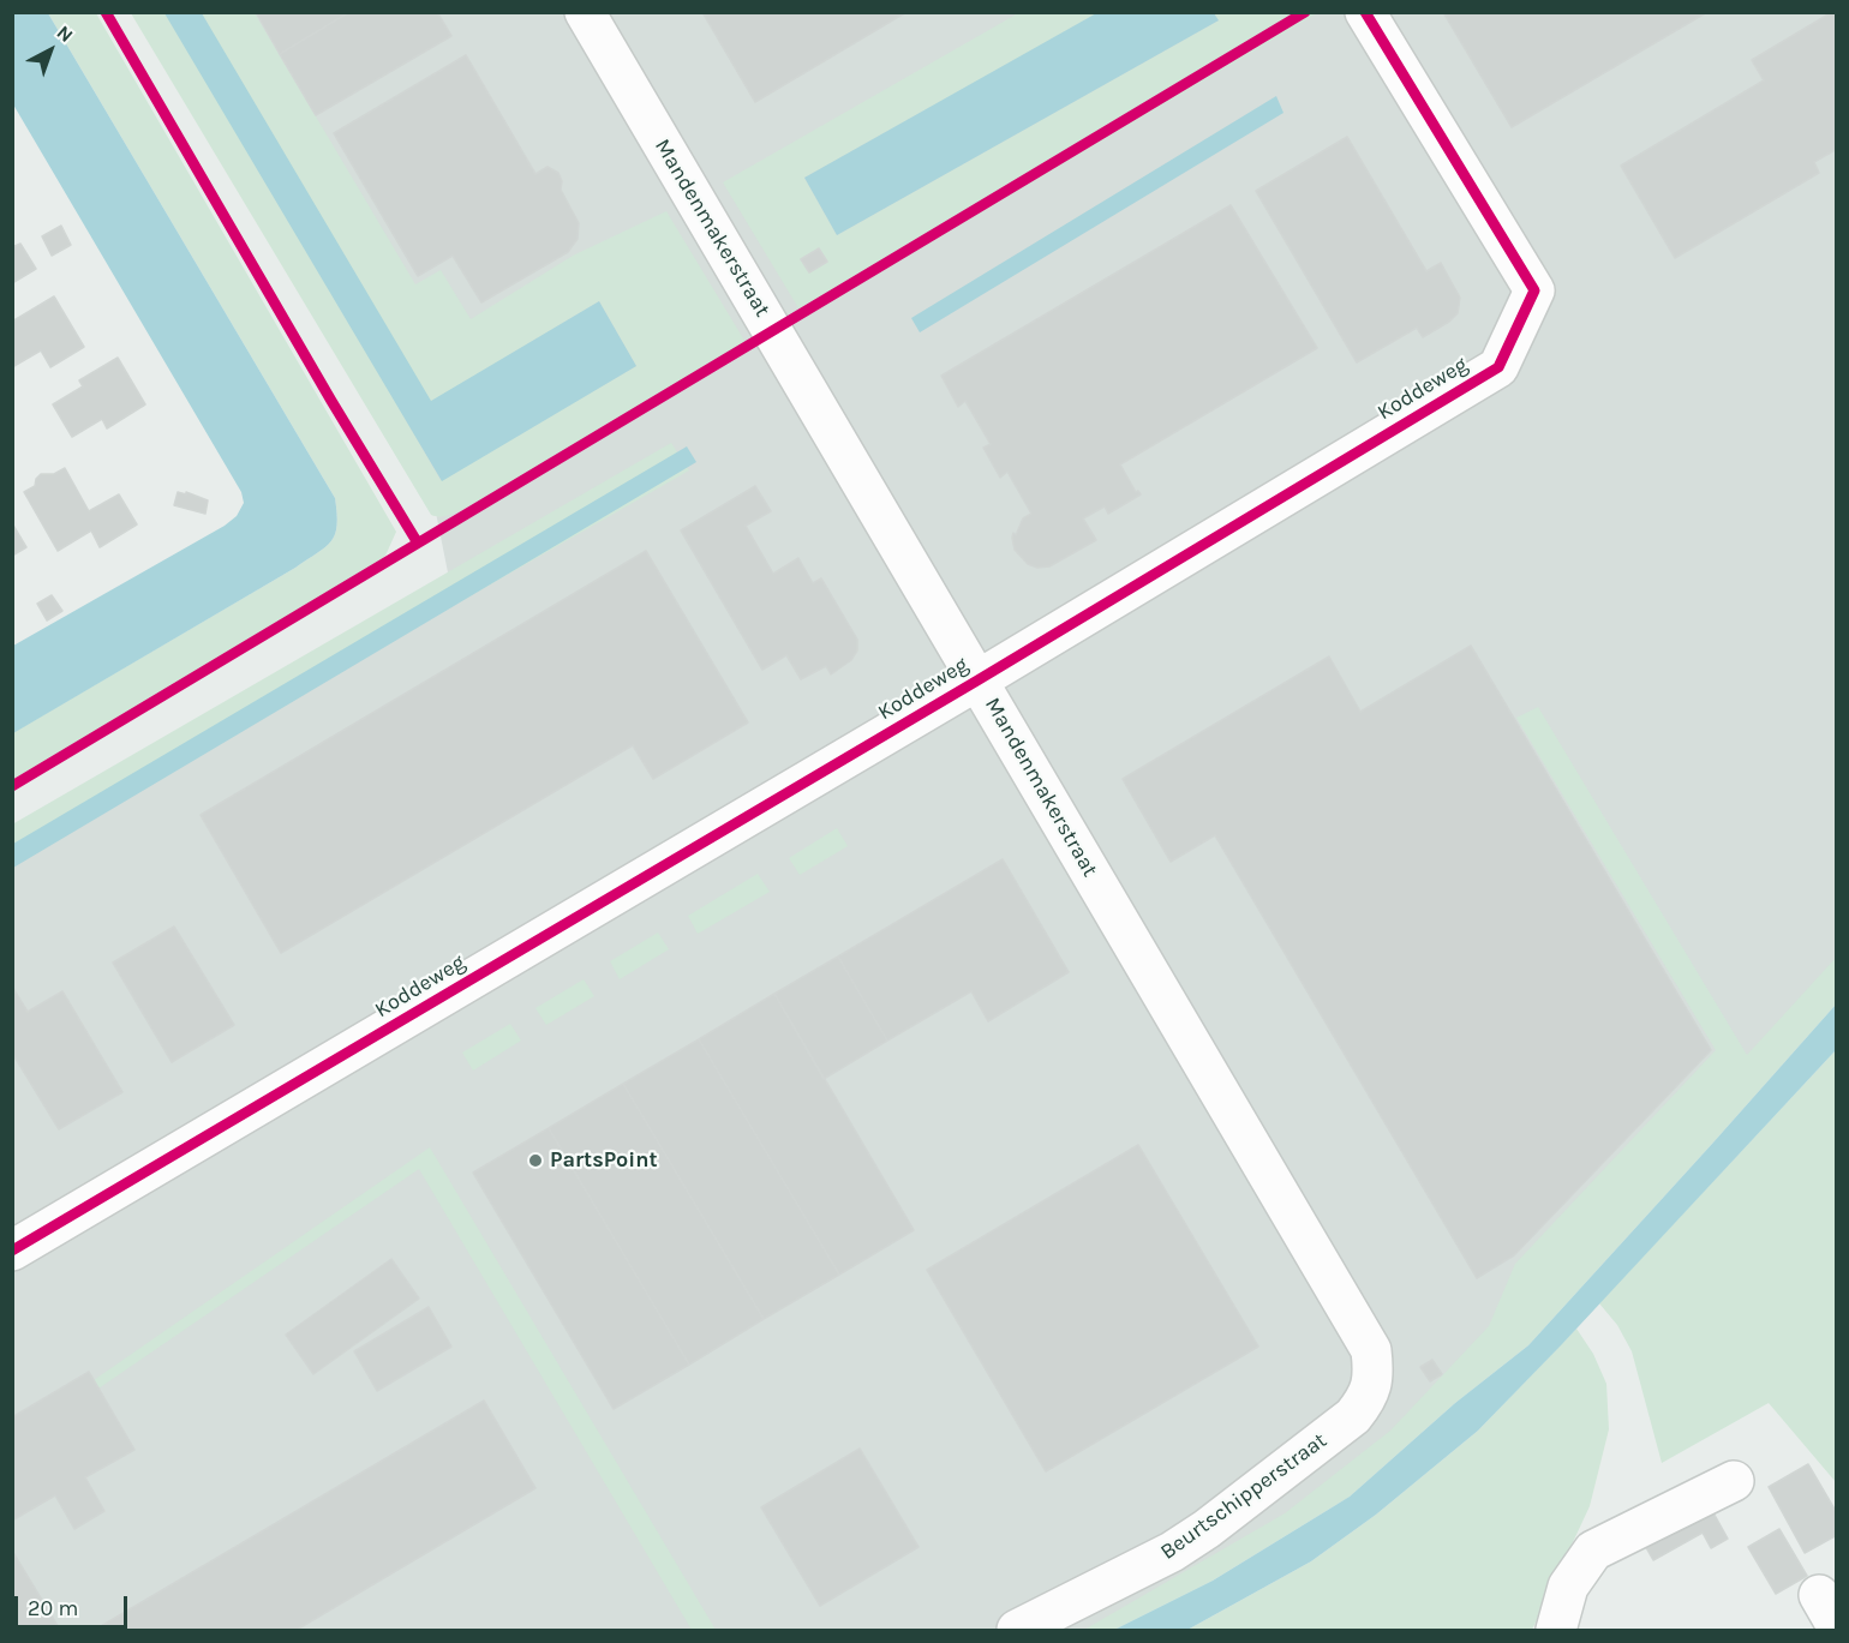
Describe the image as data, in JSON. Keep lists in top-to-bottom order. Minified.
{"streets":{"street":["Mandenmakerstraat","Koddeweg","Beurtschipperstraat"]},"crossings":[["Mandenmakerstraat","Koddeweg"],["Mandenmakerstraat","Beurtschipperstraat"]],"places":["PartsPoint"],"scale_bar":"20 m","north":"top right"}
